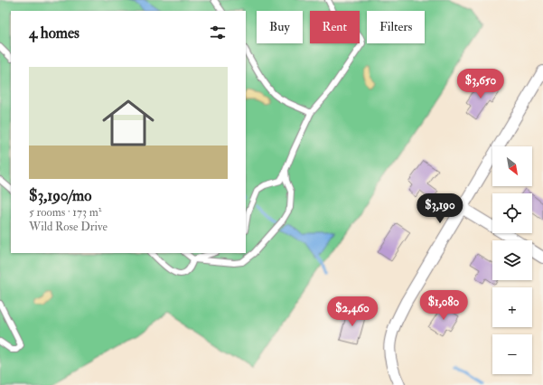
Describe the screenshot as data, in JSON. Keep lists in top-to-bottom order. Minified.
{"north":"bottom right","page":{"chip":["Buy","Rent","Filters"],"heading":"4 homes","list":[{"name":"$3,190/mo","note":"5 rooms · 173 m² · Wild Rose Drive"}],"price":["$3,650","$3,190","$1,080","$2,460"],"map_buttons":["+","−"]}}
